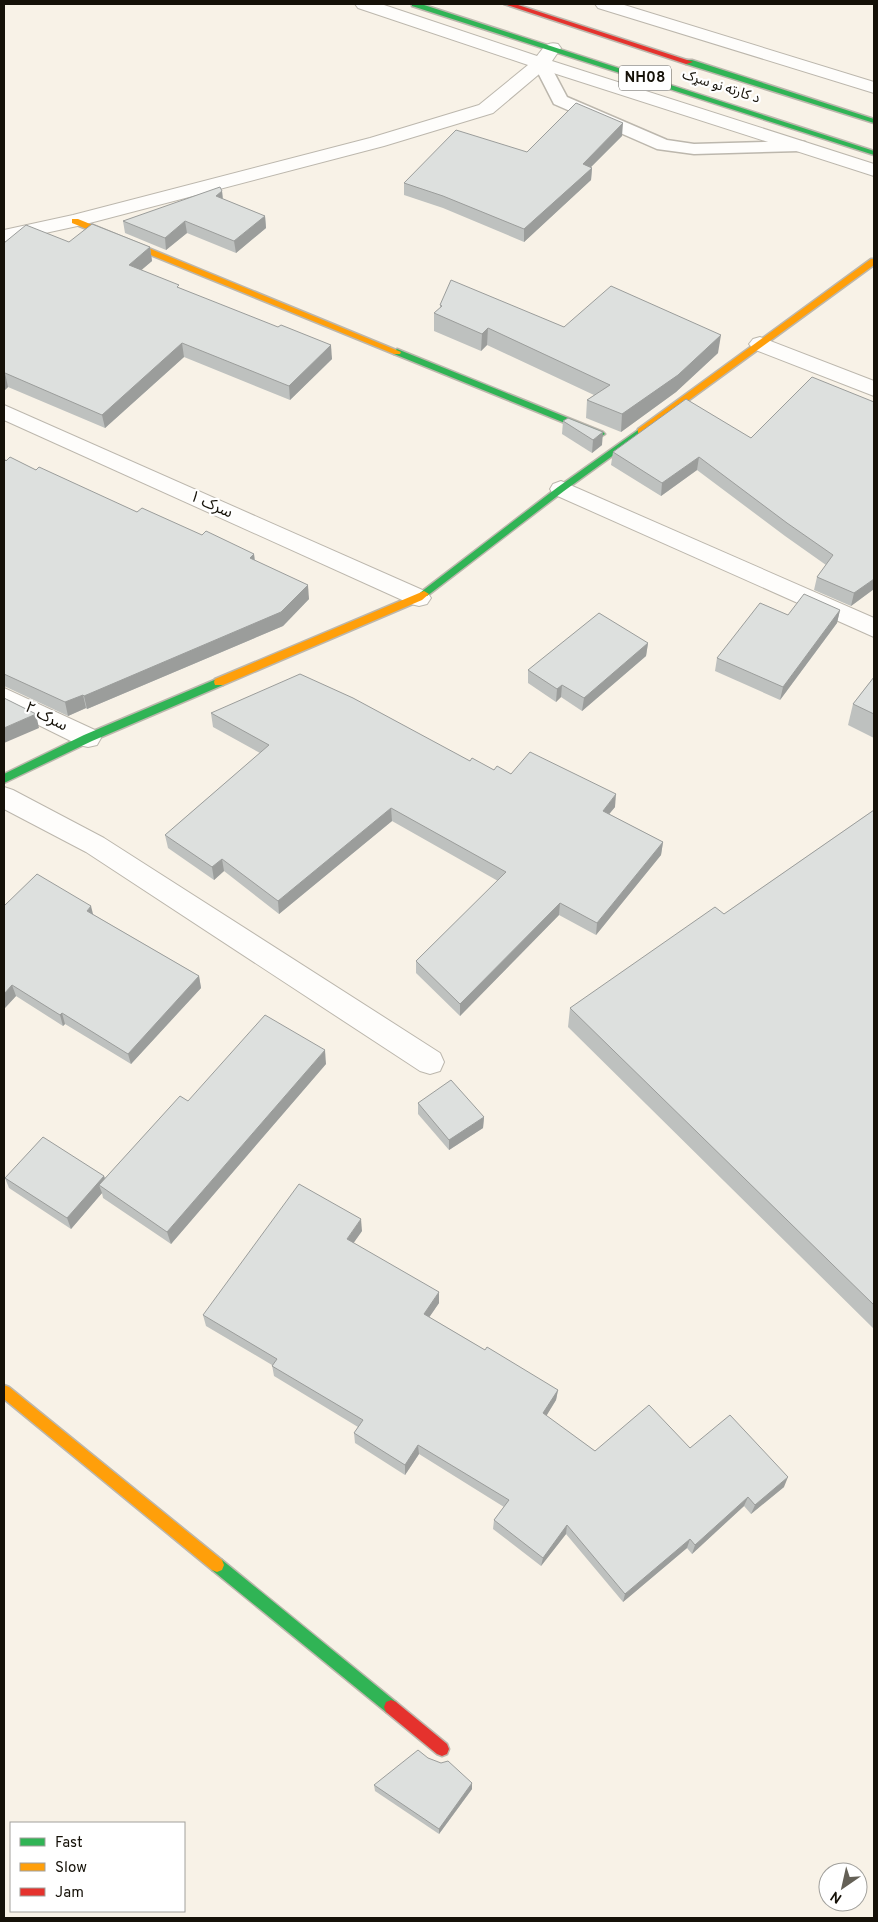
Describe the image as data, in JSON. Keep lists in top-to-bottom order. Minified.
{"streets":{"main road":["NH08","د کارته نو سړک"],"street":["سرک ۱","سرک ۲"]},"legend":["Fast","Slow","Jam"],"north":"bottom left"}
